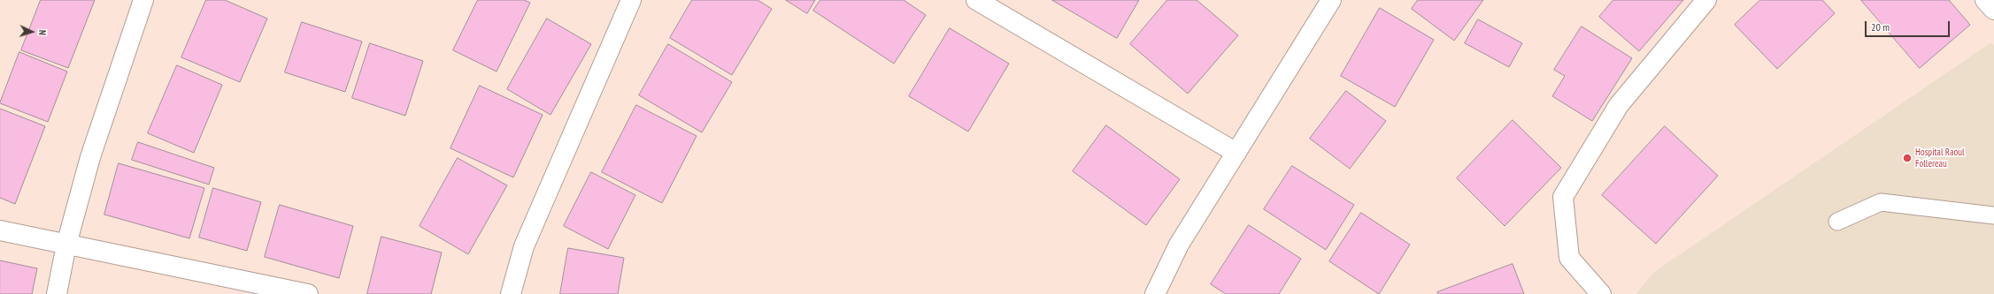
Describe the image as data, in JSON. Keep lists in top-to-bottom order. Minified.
{"places":["Hospital Raoul Follereau"],"scale_bar":"20 m","north":"right"}
